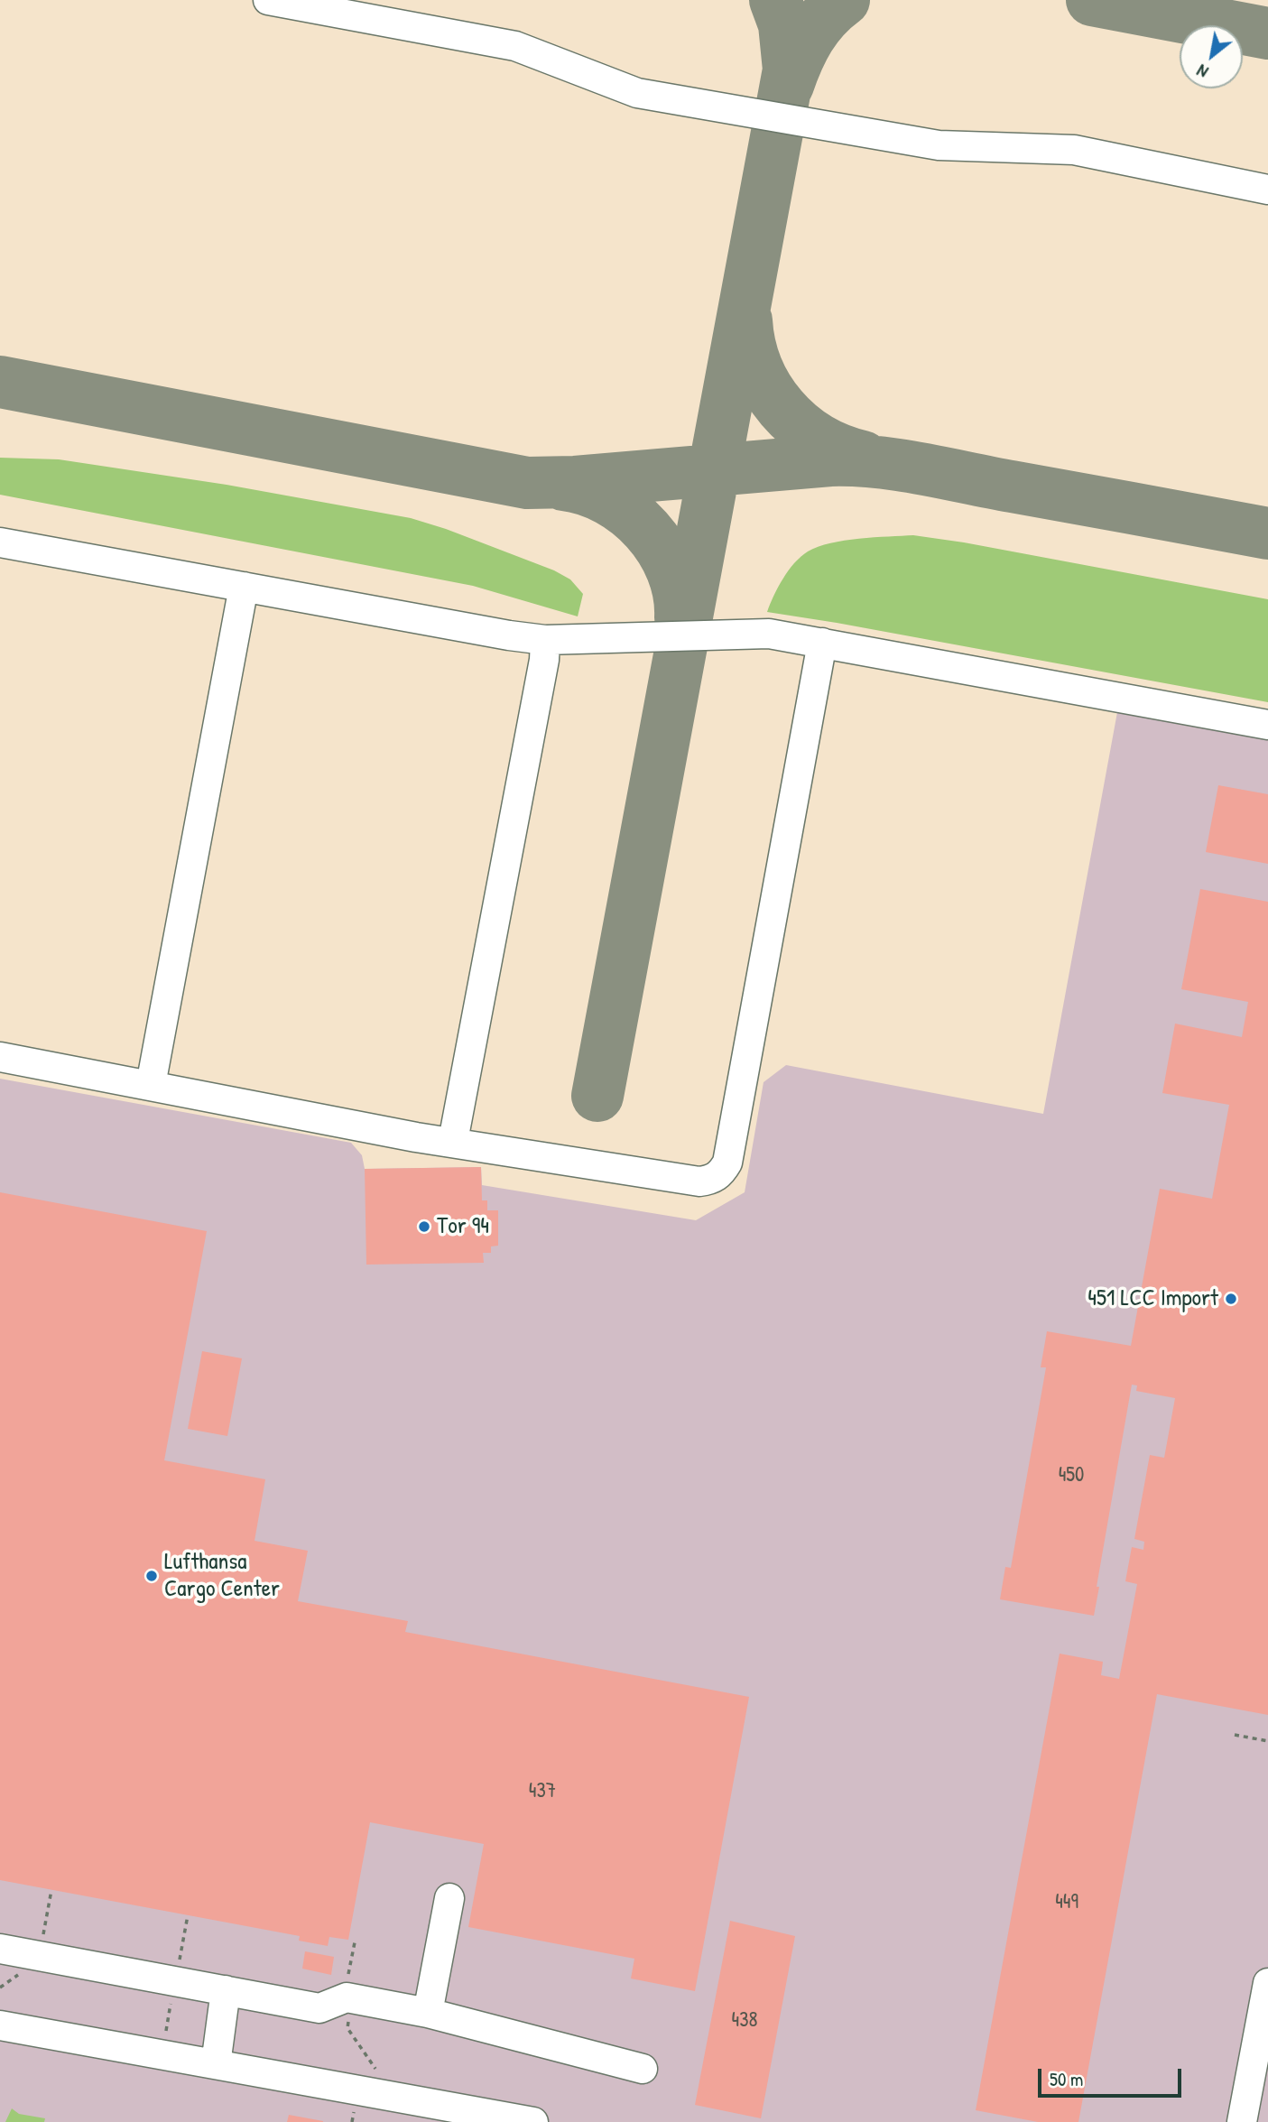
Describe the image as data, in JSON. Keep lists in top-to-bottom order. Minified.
{"places":["Tor 94","451 LCC Import","Lufthansa Cargo Center"],"house_numbers":["450","437","449","438"],"scale_bar":"50 m","north":"bottom left"}
